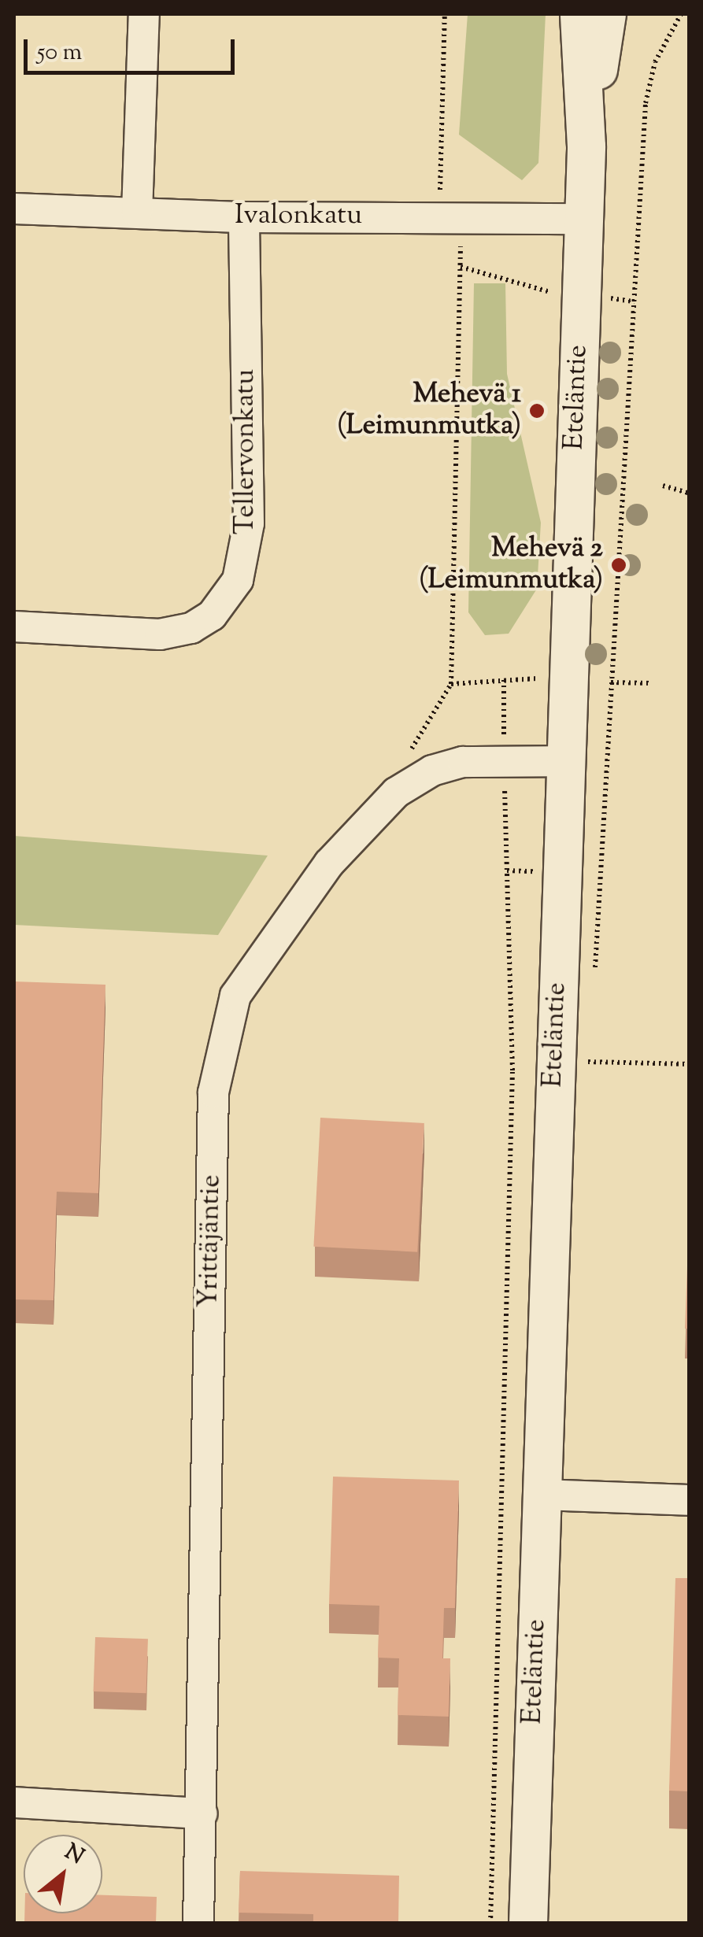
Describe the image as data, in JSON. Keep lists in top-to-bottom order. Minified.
{"streets":{"street":["Ivalonkatu","Eteläntie","Tellervonkatu","Yrittäjäntie"]},"crossings":[["Ivalonkatu","Eteläntie"],["Ivalonkatu","Tellervonkatu"],["Eteläntie","Yrittäjäntie"]],"places":["Mehevä 1 (Leimunmutka)","Mehevä 2 (Leimunmutka)"],"scale_bar":"50 m","north":"top right"}
